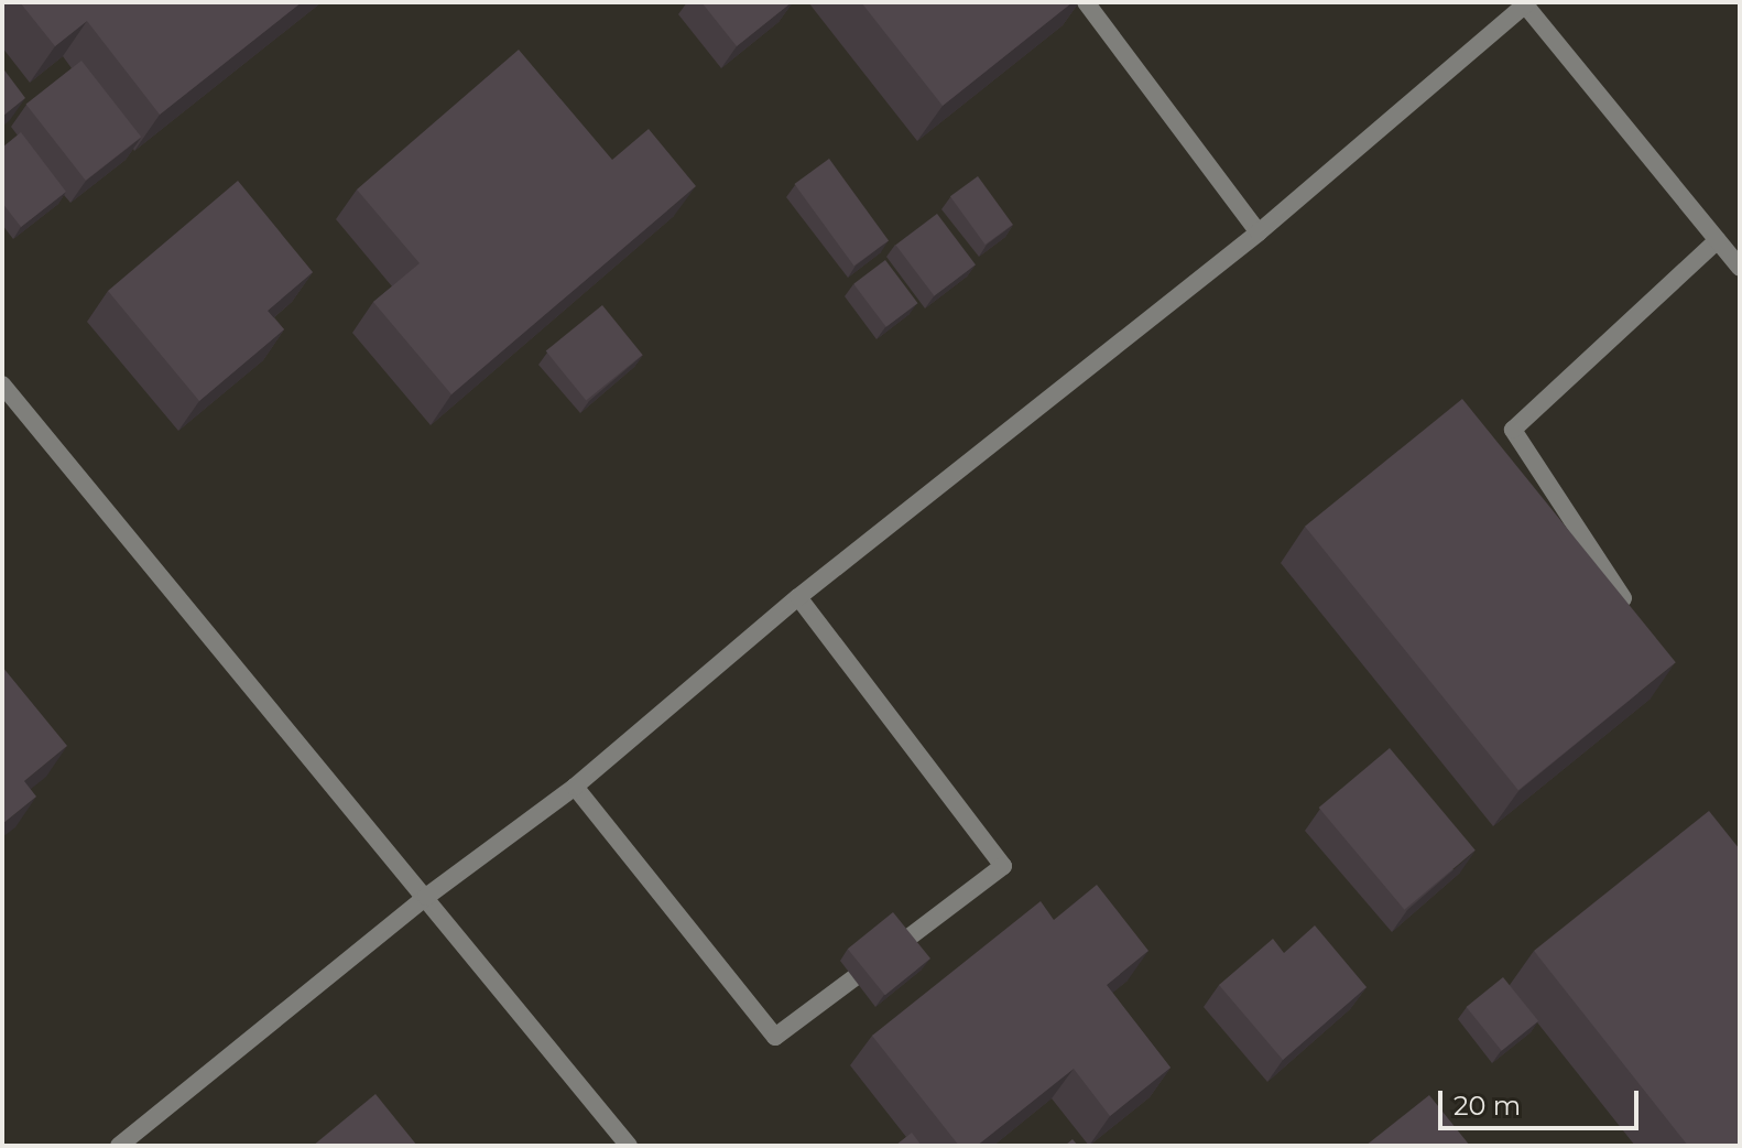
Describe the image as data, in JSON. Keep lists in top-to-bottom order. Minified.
{"scale_bar":"20 m"}
